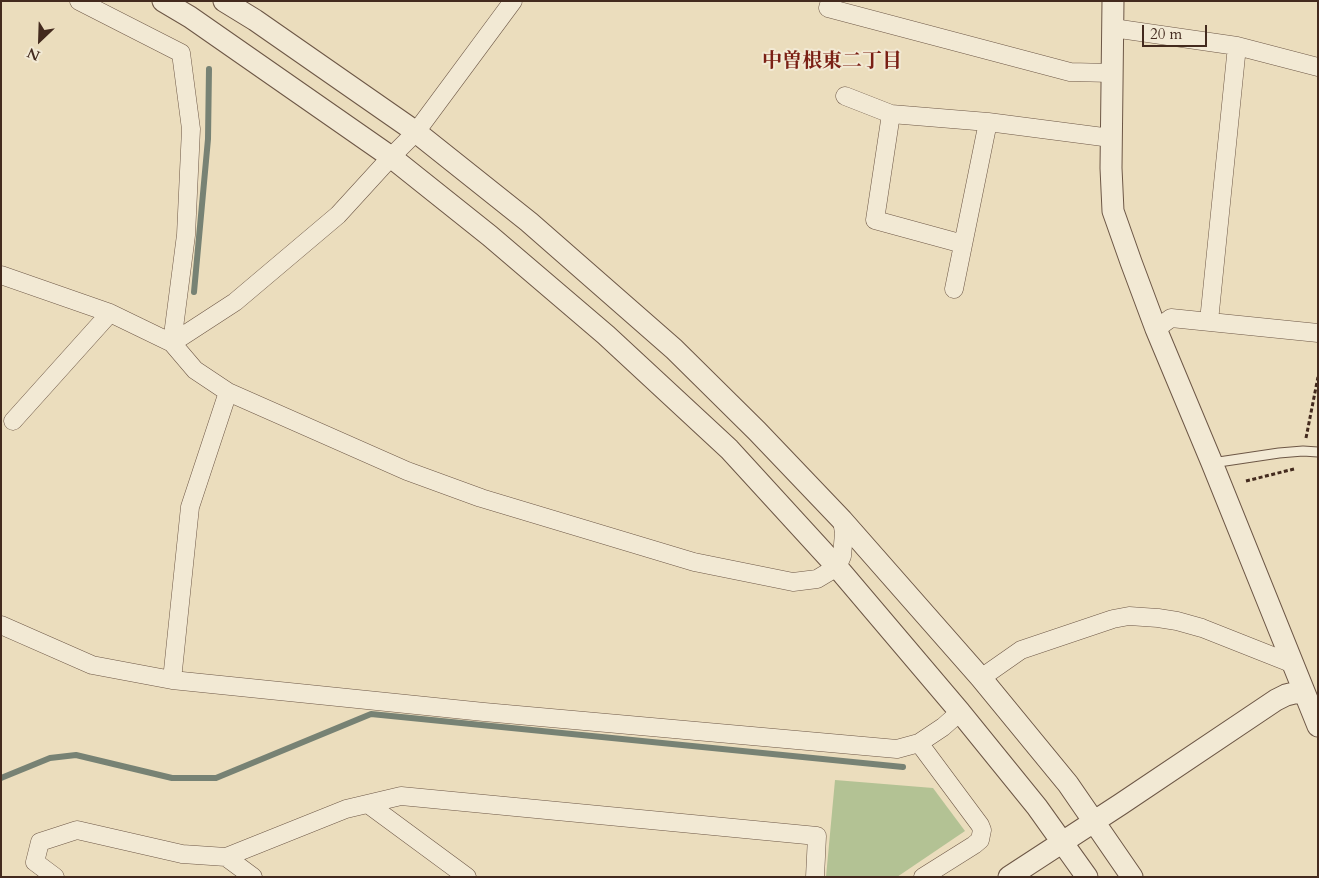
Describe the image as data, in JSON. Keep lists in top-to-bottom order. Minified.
{"districts":["中曽根東二丁目"],"scale_bar":"20 m","north":"bottom left"}
